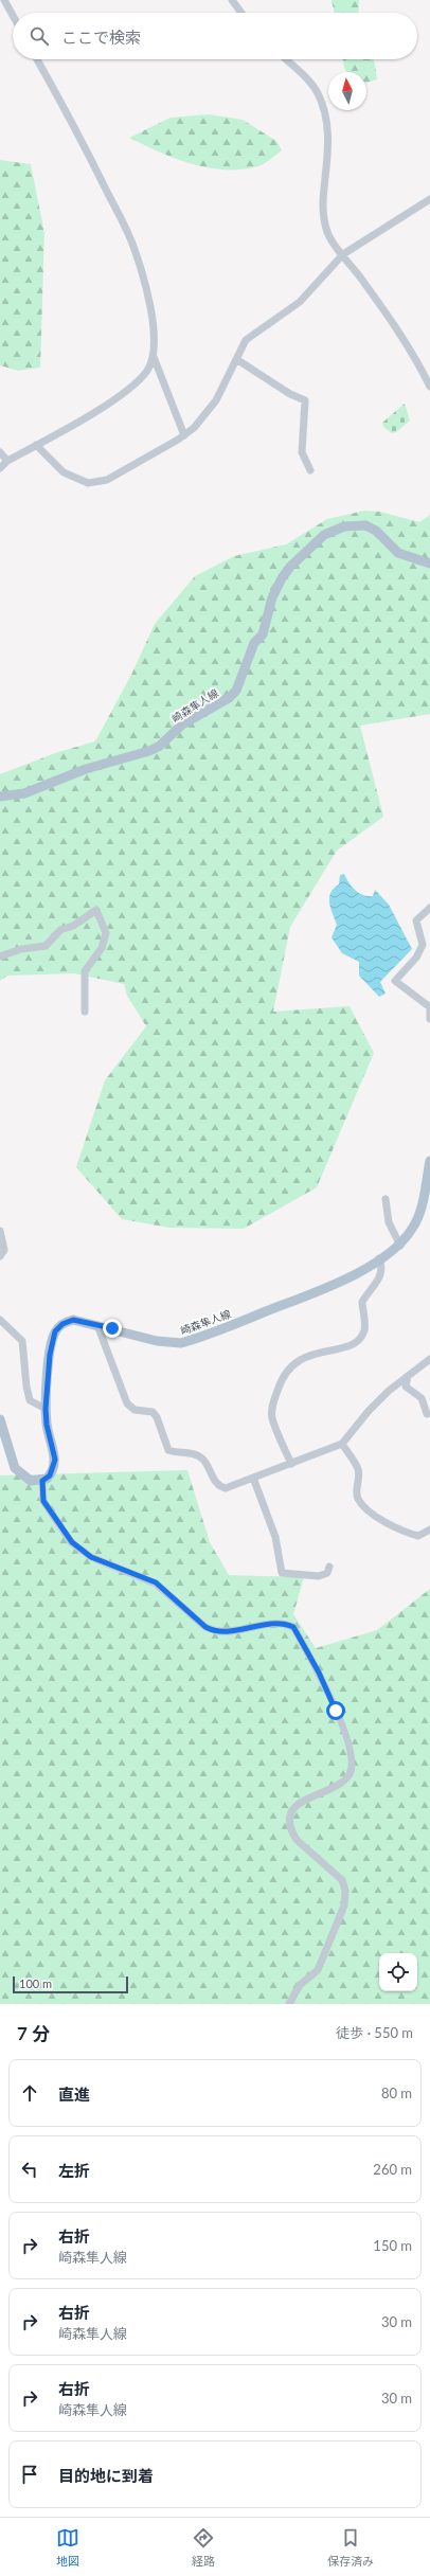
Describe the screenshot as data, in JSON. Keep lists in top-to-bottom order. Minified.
{"streets":{"main road":["崎森隼人線"]},"scale_bar":"100 m","north":"top","page":{"search":"ここで検索","scale":"100 m","heading":["7 分","徒歩 · 550 m"],"list":[["直進","80 m"],["左折","260 m"],["右折","崎森隼人線","150 m"],["右折","崎森隼人線","30 m"],["右折","崎森隼人線","30 m"],"目的地に到着"],"nav":["地図","経路","保存済み"]}}
